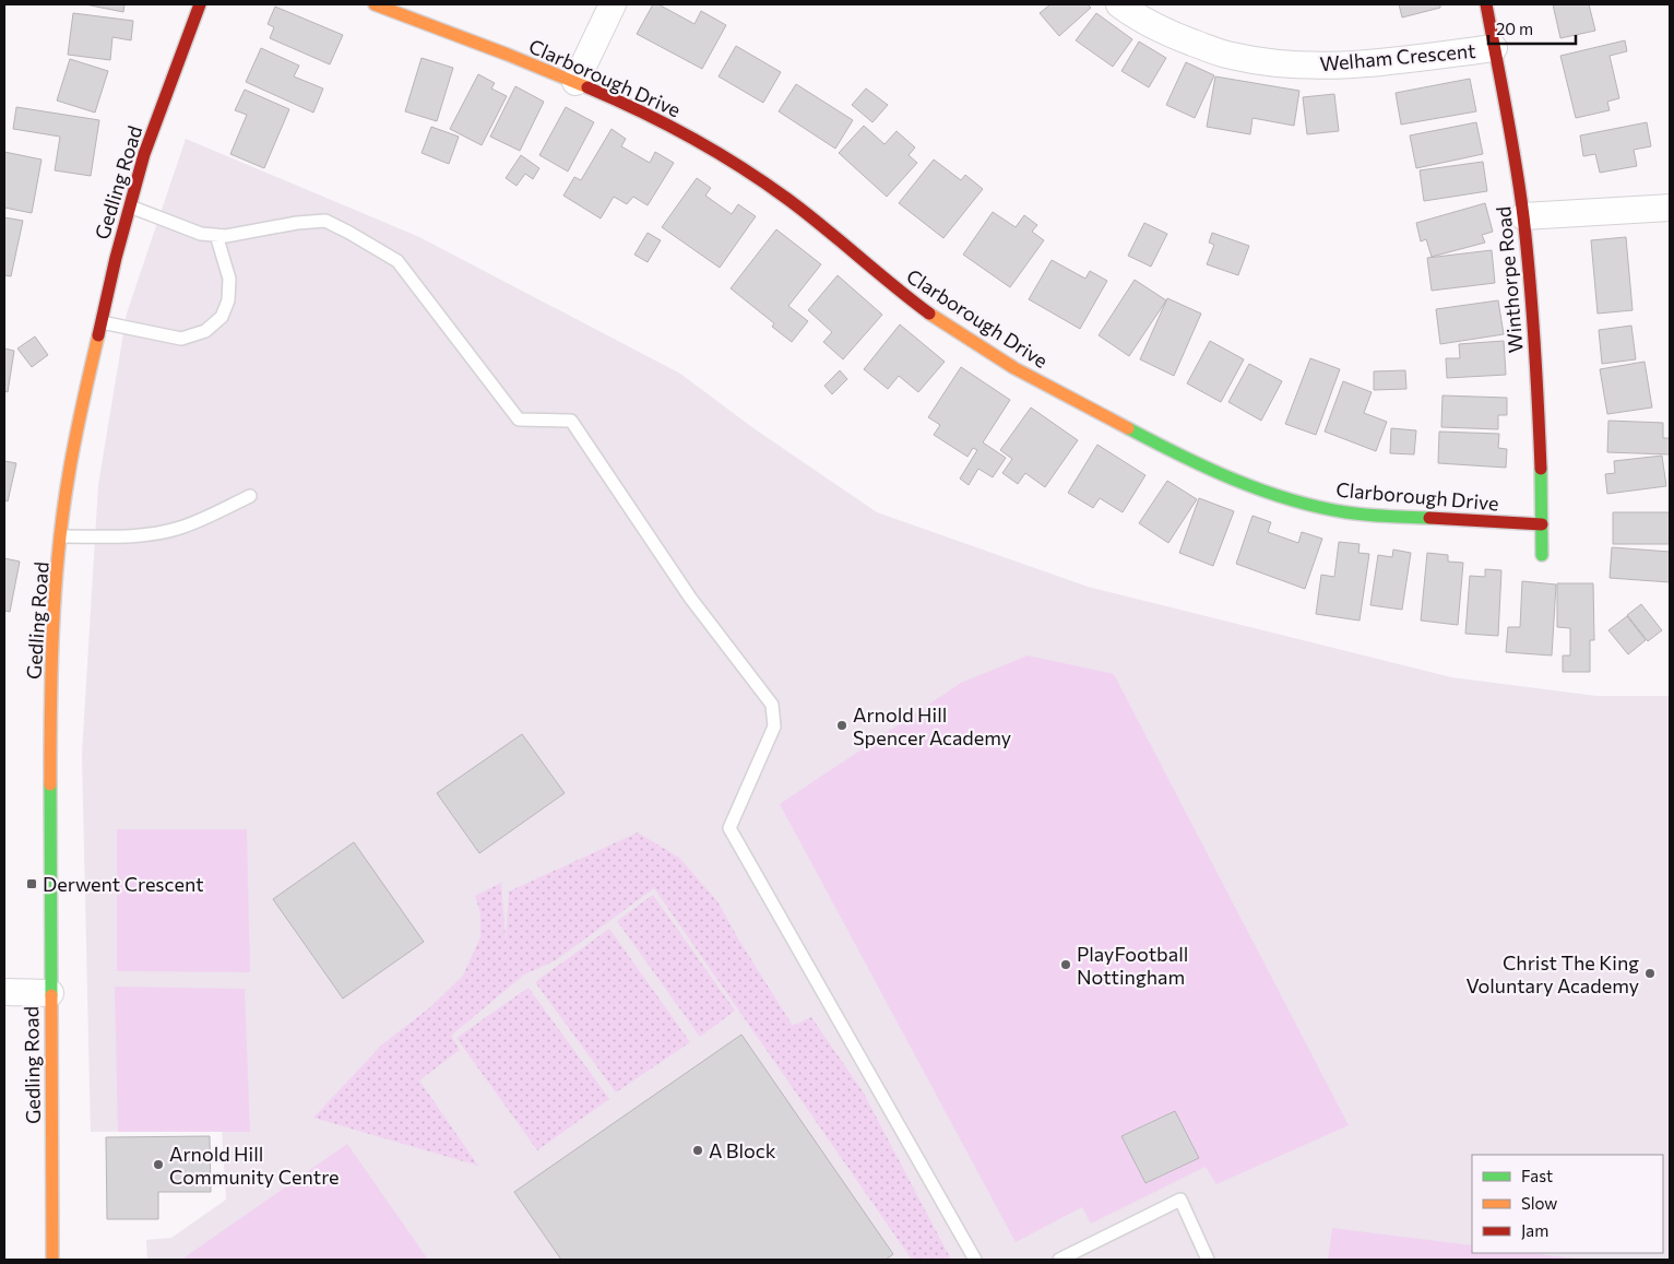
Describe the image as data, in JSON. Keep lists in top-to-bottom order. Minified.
{"streets":{"street":["Welham Crescent","Clarborough Drive","Gedling Road","Winthorpe Road"]},"crossings":[["Welham Crescent","Winthorpe Road"],["Clarborough Drive","Winthorpe Road"]],"places":{"other":["Arnold Hill Spencer Academy","PlayFootball Nottingham","Christ The King Voluntary Academy","A Block","Arnold Hill Community Centre"],"transit":["Derwent Crescent"]},"legend":["Fast","Slow","Jam"],"scale_bar":"20 m"}
